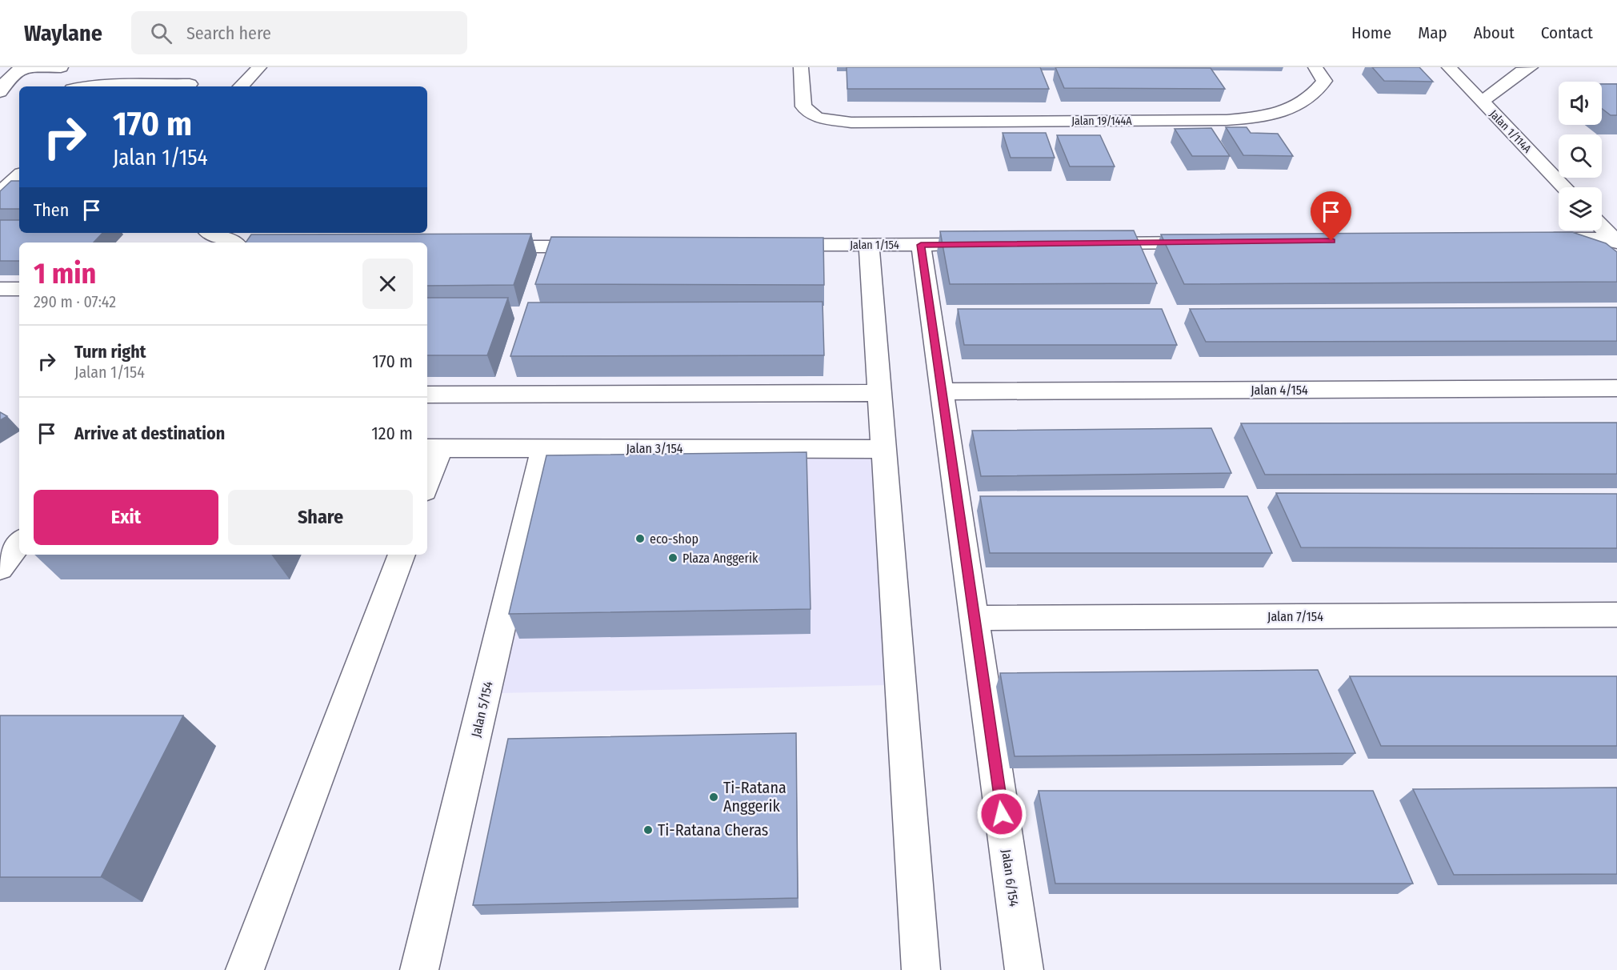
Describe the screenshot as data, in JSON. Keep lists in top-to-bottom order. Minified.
{"streets":{"street":["Jalan 19/144A","Jalan 1/114A","Jalan 1/154","Jalan 4/154","Jalan 3/154","Jalan 7/154","Jalan 5/154","Jalan 6/154"]},"crossings":[["Jalan 1/154","Jalan 6/154"],["Jalan 4/154","Jalan 6/154"],["Jalan 3/154","Jalan 5/154"],["Jalan 7/154","Jalan 6/154"]],"places":["eco-shop","Plaza Anggerik","Ti-Ratana Anggerik","Ti-Ratana Cheras"],"page":{"header":"Waylane","search":"Search here","nav":["Home","Map","About","Contact"],"turn":["170 m","Jalan 1/154"],"then":"Then","heading":["1 min","290 m · 07:42"],"list":[{"name":"Turn right","note":"Jalan 1/154","value":"170 m"},{"name":"Arrive at destination","value":"120 m"}],"buttons":["Exit","Share"]}}
